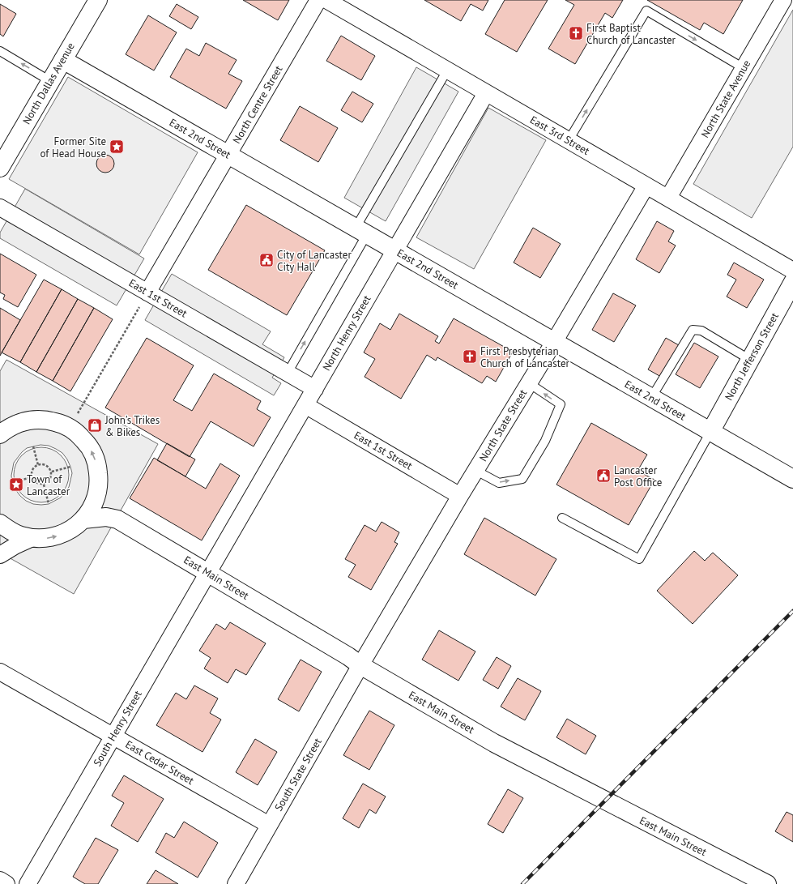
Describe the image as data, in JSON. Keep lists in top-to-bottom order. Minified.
{"streets":{"street":["North Dallas Avenue","North State Avenue","North Centre Street","East 3rd Street","East 2nd Street","East 1st Street","North Henry Street","North Jefferson Street","North State Street","East Main Street","South Henry Street","East Cedar Street","South State Street"]},"crossings":[["North Dallas Avenue","East 2nd Street"],["North State Avenue","East 3rd Street"],["North Centre Street","East 2nd Street"],["North Centre Street","East 1st Street"],["East 3rd Street","North Henry Street"],["East 3rd Street","North State Street"],["East 2nd Street","North Henry Street"],["East 2nd Street","North Jefferson Street"],["East 2nd Street","North State Street"],["East 1st Street","North Henry Street"],["East 1st Street","North State Street"],["North Henry Street","East Main Street"],["North Henry Street","South Henry Street"],["North State Street","East Main Street"],["North State Street","South State Street"],["East Main Street","South Henry Street"],["East Main Street","South State Street"],["South Henry Street","East Cedar Street"],["East Cedar Street","South State Street"]],"places":{"church":["First Baptist Church of Lancaster","First Presbyterian Church of Lancaster"],"place":["Former Site of Head House","Town of Lancaster"],"public building":["City of Lancaster City Hall","Lancaster Post Office"],"shop":["John’s Trikes & Bikes"]}}
